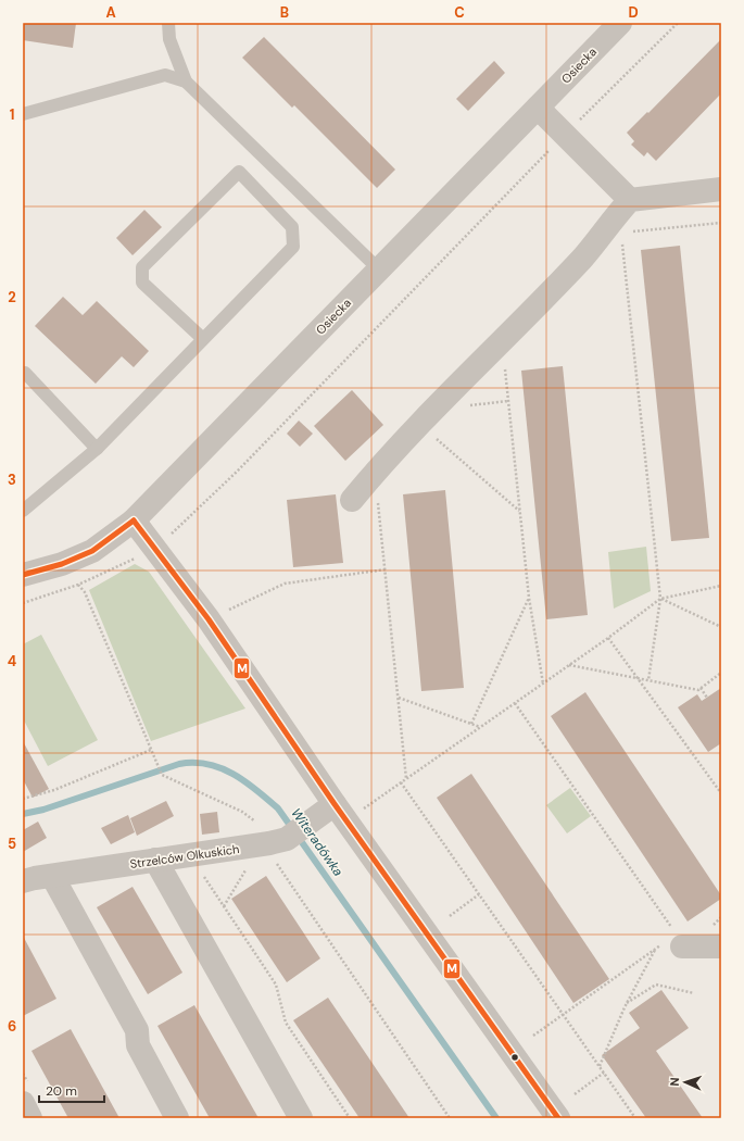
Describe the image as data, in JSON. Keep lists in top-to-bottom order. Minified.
{"streets":{"street":["Osiecka","Strzelców Olkuskich"]},"water":["Witeradówka"],"lines":["transit line M"],"scale_bar":"20 m","north":"left","grid":{"columns":["A","B","C","D"],"rows":["1","2","3","4","5","6"]}}
